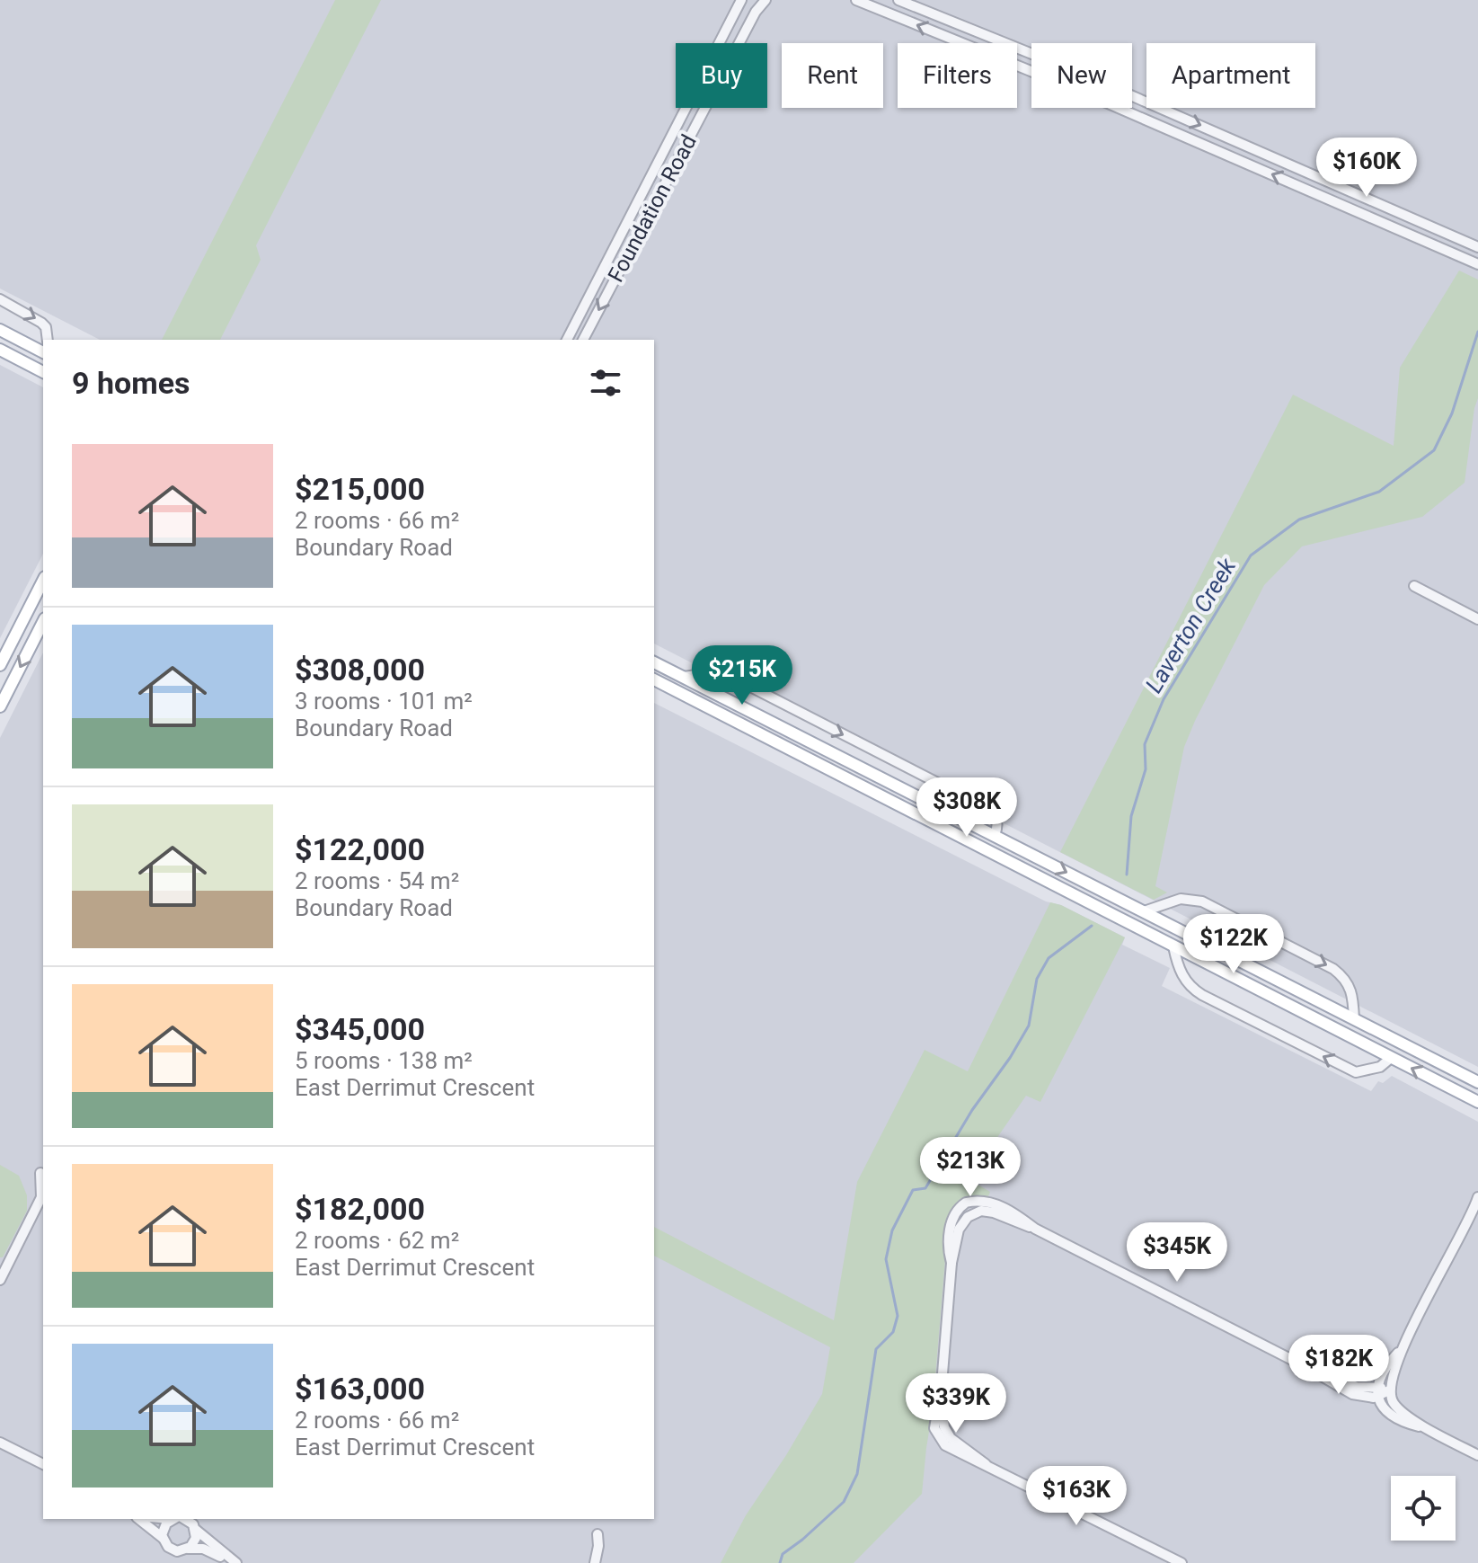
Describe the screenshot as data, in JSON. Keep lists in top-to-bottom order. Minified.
{"streets":{"street":["Foundation Road"]},"water":["Laverton Creek"],"page":{"chip":["Buy","Rent","Filters","New","Apartment"],"price":["$160K","$215K","$308K","$122K","$213K","$345K","$182K","$339K","$163K"],"heading":"9 homes","list":[{"name":"$215,000","note":"2 rooms · 66 m² · Boundary Road"},{"name":"$308,000","note":"3 rooms · 101 m² · Boundary Road"},{"name":"$122,000","note":"2 rooms · 54 m² · Boundary Road"},{"name":"$345,000","note":"5 rooms · 138 m² · East Derrimut Crescent"},{"name":"$182,000","note":"2 rooms · 62 m² · East Derrimut Crescent"},{"name":"$163,000","note":"2 rooms · 66 m² · East Derrimut Crescent"}]}}
